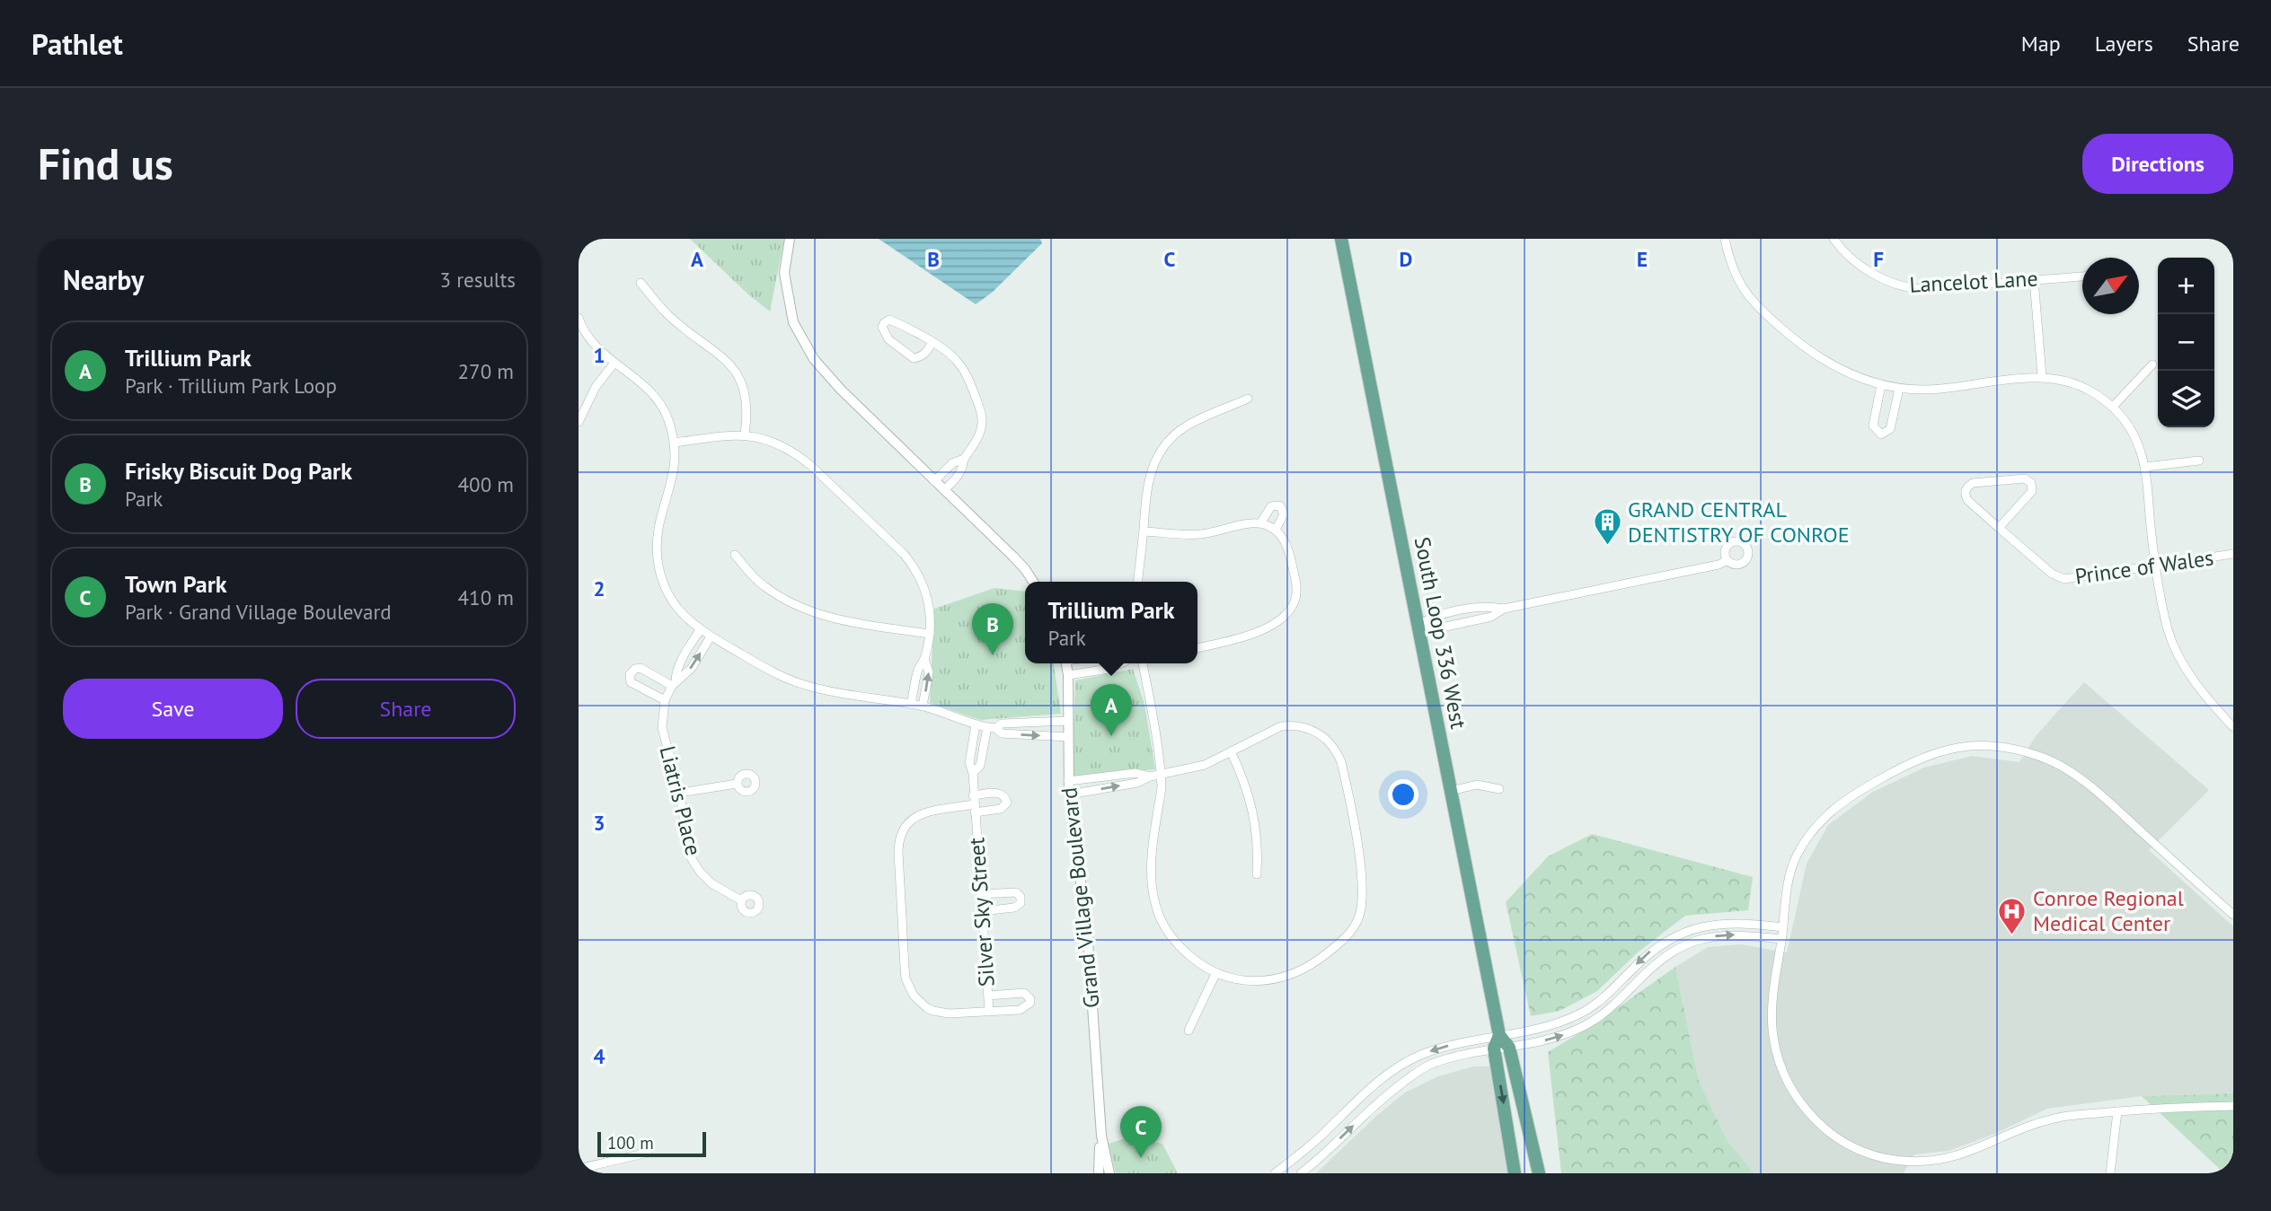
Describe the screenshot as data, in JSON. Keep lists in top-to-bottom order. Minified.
{"streets":{"main road":["South Loop 336 West"],"street":["Lancelot Lane","Prince of Wales","Liatris Place","Grand Village Boulevard","Silver Sky Street"]},"places":{"building":["GRAND CENTRAL DENTISTRY OF CONROE"],"hospital":["Conroe Regional Medical Center"]},"scale_bar":"100 m","north":"top right","page":{"header":"Pathlet","nav":["Map","Layers","Share"],"buttons":["Directions",["Save","Share"]],"title":"Find us","heading":["Nearby","3 results"],"map_buttons":["+","−"],"list":[{"mark":"A","name":"Trillium Park","note":"Park · Trillium Park Loop","value":"270 m"},{"mark":"B","name":"Frisky Biscuit Dog Park","note":"Park","value":"400 m"},{"mark":"C","name":"Town Park","note":"Park · Grand Village Boulevard","value":"410 m"}],"popup":["Trillium Park","Park"],"pins":["B","A","C"],"scale":"100 m"},"grid":{"columns":["A","B","C","D","E","F"],"rows":["1","2","3","4"]}}
